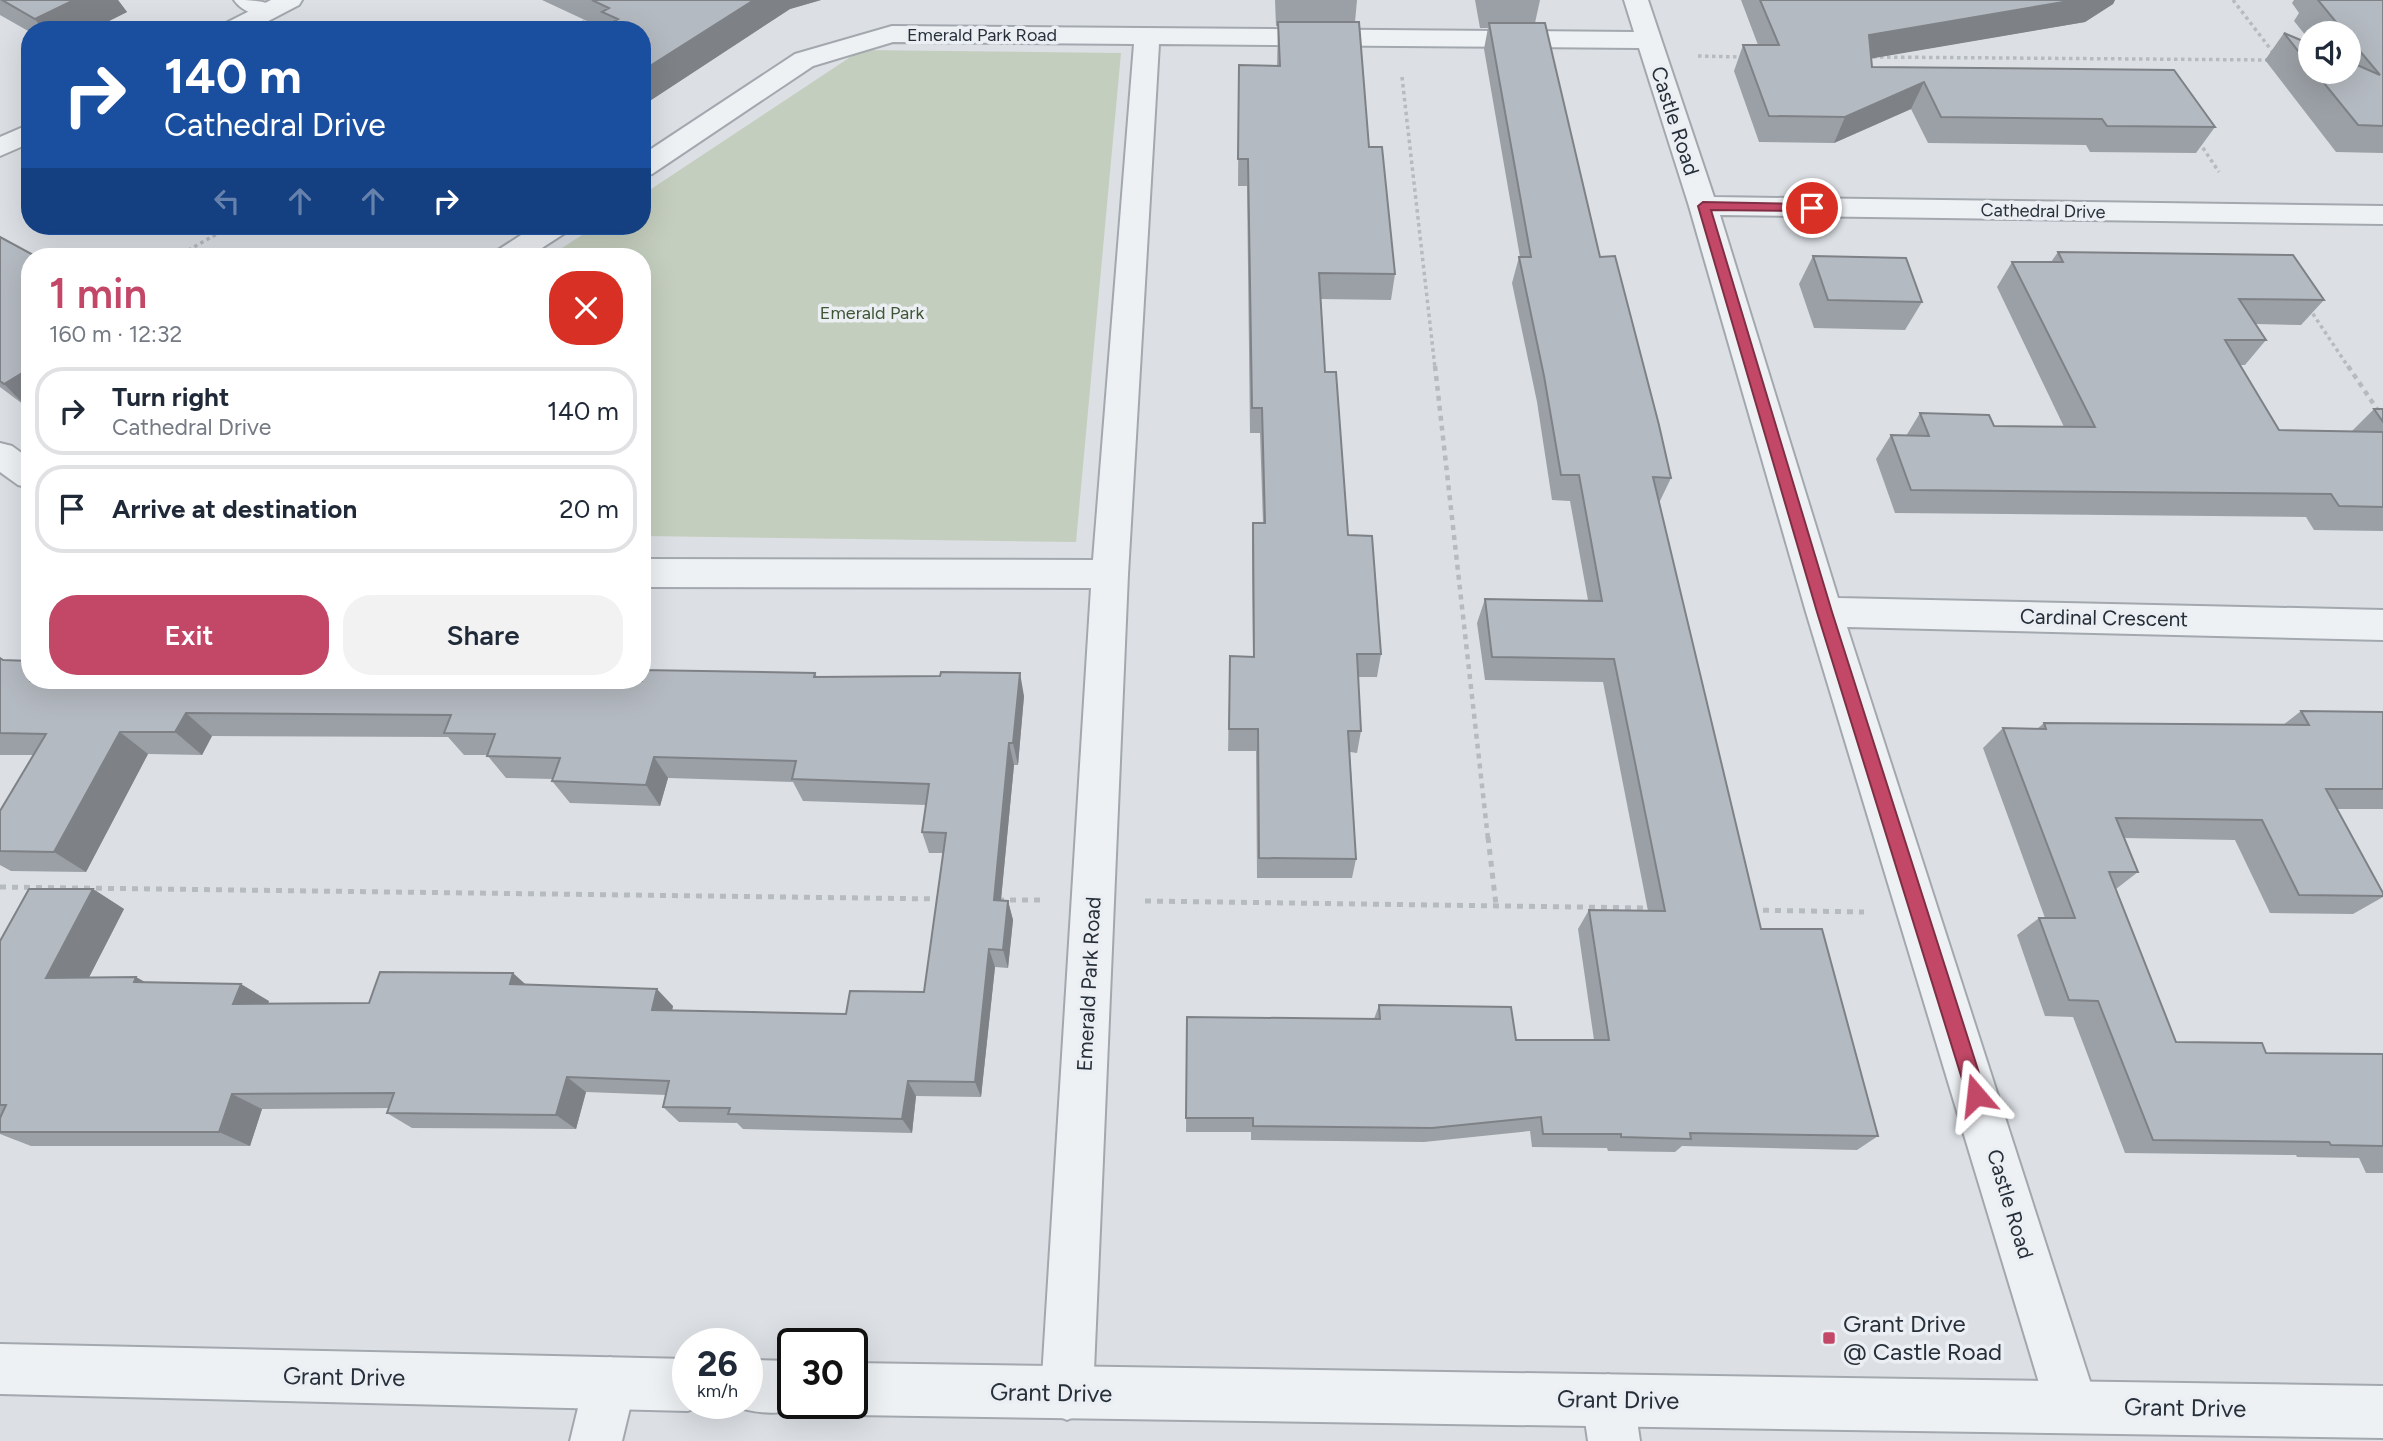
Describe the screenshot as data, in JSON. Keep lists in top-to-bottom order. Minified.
{"streets":{"street":["Emerald Park Road","Castle Road","Cathedral Drive","Cardinal Crescent","Grant Drive"]},"crossings":[["Emerald Park Road","Castle Road"],["Emerald Park Road","Grant Drive"],["Castle Road","Cathedral Drive"],["Castle Road","Cardinal Crescent"],["Castle Road","Grant Drive"]],"parks":["Emerald Park"],"places":{"transit":["Grant Drive @ Castle Road"]},"page":{"turn":["140 m","Cathedral Drive"],"heading":["1 min","160 m · 12:32"],"list":[{"name":"Turn right","note":"Cathedral Drive","value":"140 m"},{"name":"Arrive at destination","value":"20 m"}],"buttons":["Exit","Share"],"speed":"26 km/h","limit":"30"}}
